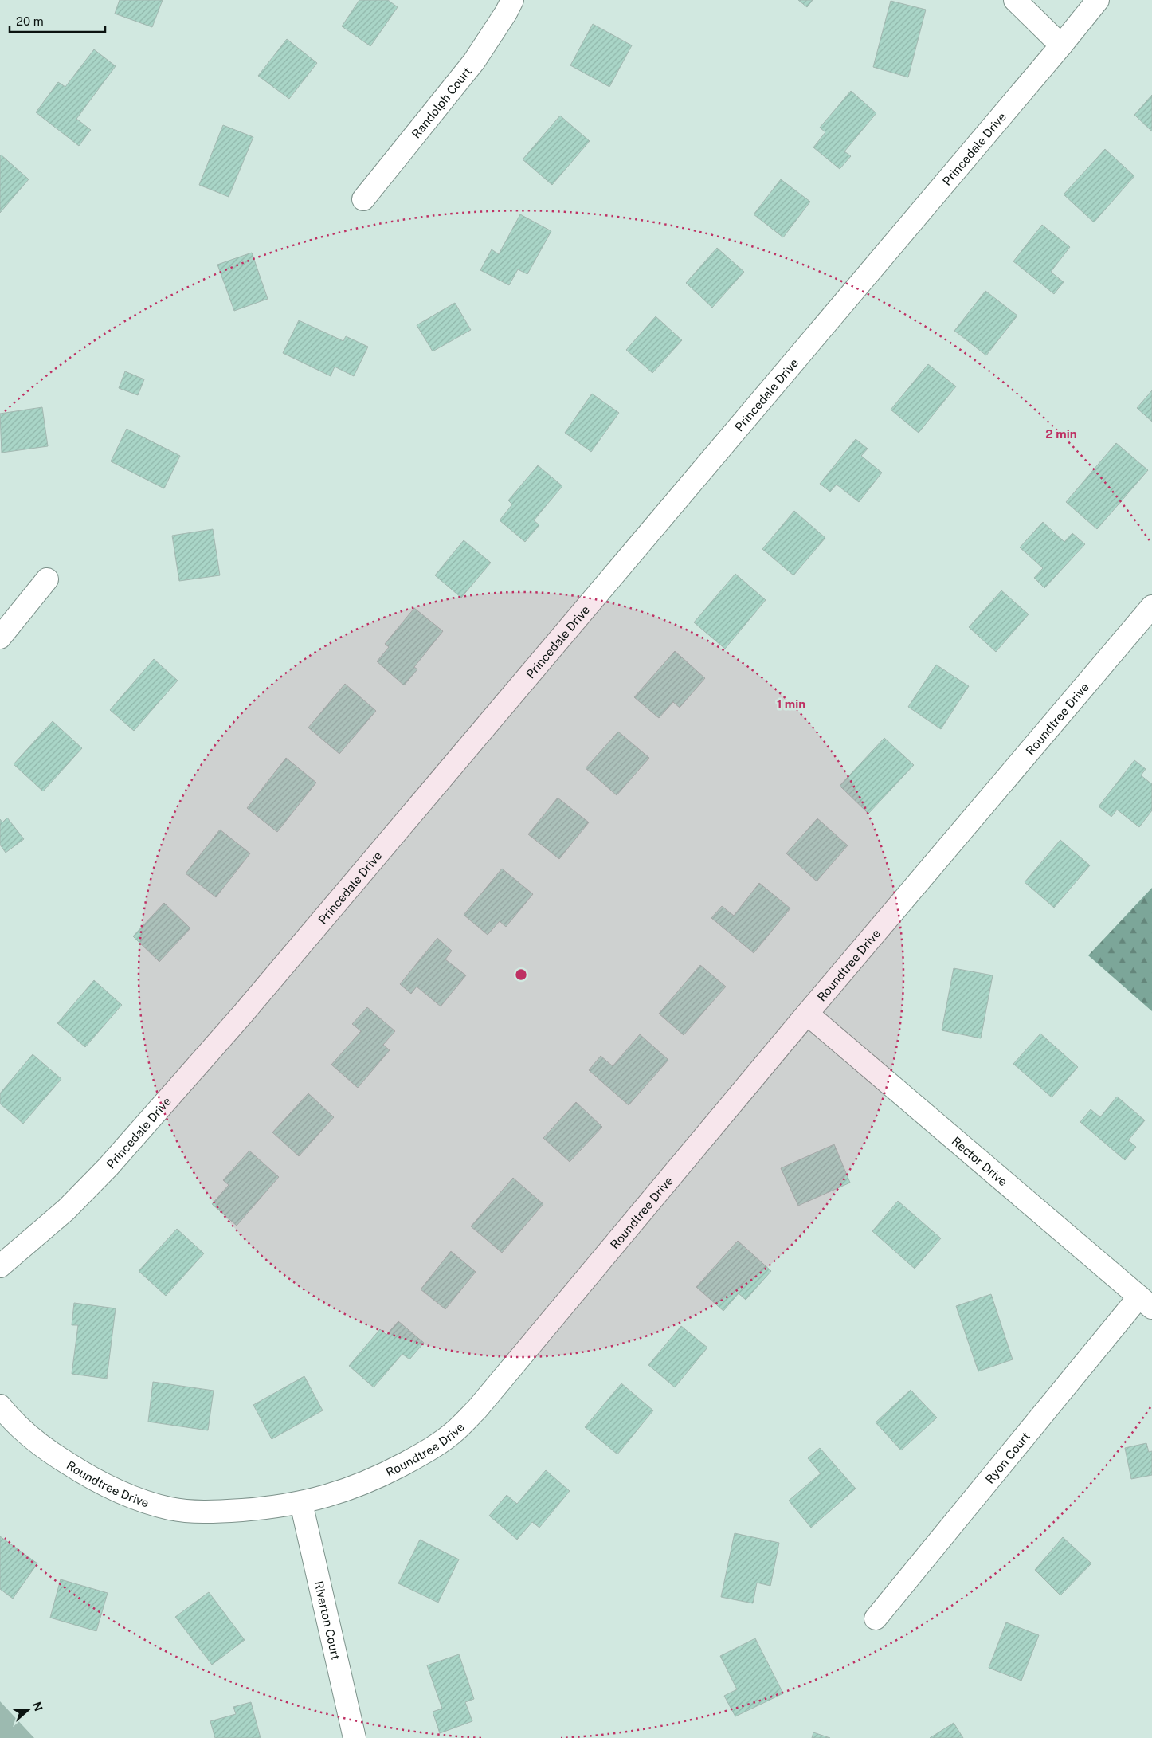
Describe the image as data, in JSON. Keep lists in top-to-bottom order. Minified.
{"streets":{"street":["Randolph Court","Princedale Drive","Roundtree Drive","Rector Drive","Ryon Court","Riverton Court"]},"crossings":[["Roundtree Drive","Rector Drive"],["Roundtree Drive","Riverton Court"],["Rector Drive","Ryon Court"]],"scale_bar":"20 m","north":"right","rings":["2 min","1 min"]}
